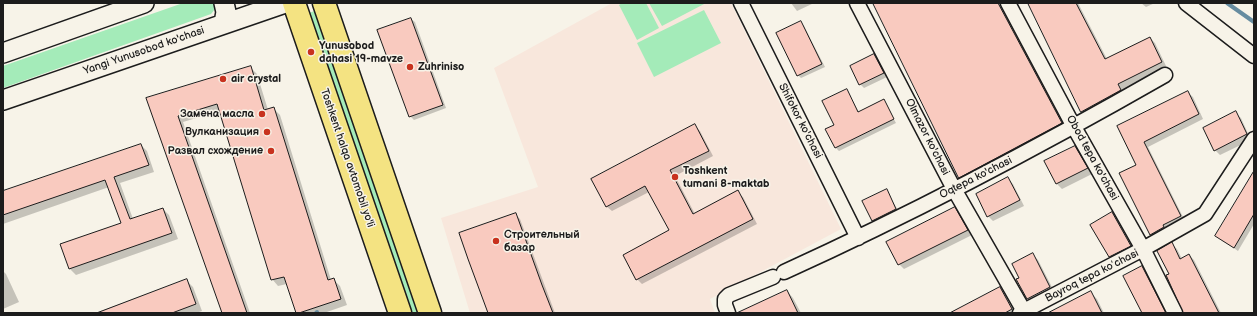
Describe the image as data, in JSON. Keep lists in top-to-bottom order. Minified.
{"streets":{"highway":["Toshkent halqa avtomobil yo'li"],"main road":["Yangi Yunusobod ko'chasi"],"street":["Shifokor ko'chasi","Olmazor ko'chasi","Obod tepa ko'chasi","Oqtepa ko'chasi","Bayroq tepa koʻchasi"]},"crossings":[["Shifokor ko'chasi","Oqtepa ko'chasi"],["Olmazor ko'chasi","Oqtepa ko'chasi"],["Olmazor ko'chasi","Bayroq tepa koʻchasi"],["Obod tepa ko'chasi","Oqtepa ko'chasi"],["Obod tepa ko'chasi","Bayroq tepa koʻchasi"]],"places":["Yunusobod dahasi 19-mavze","Zuhriniso","air crystal","Замена масла","Вулканизация","Развал схождение","Toshkent tumani 8-maktab","Строительный базар"]}
